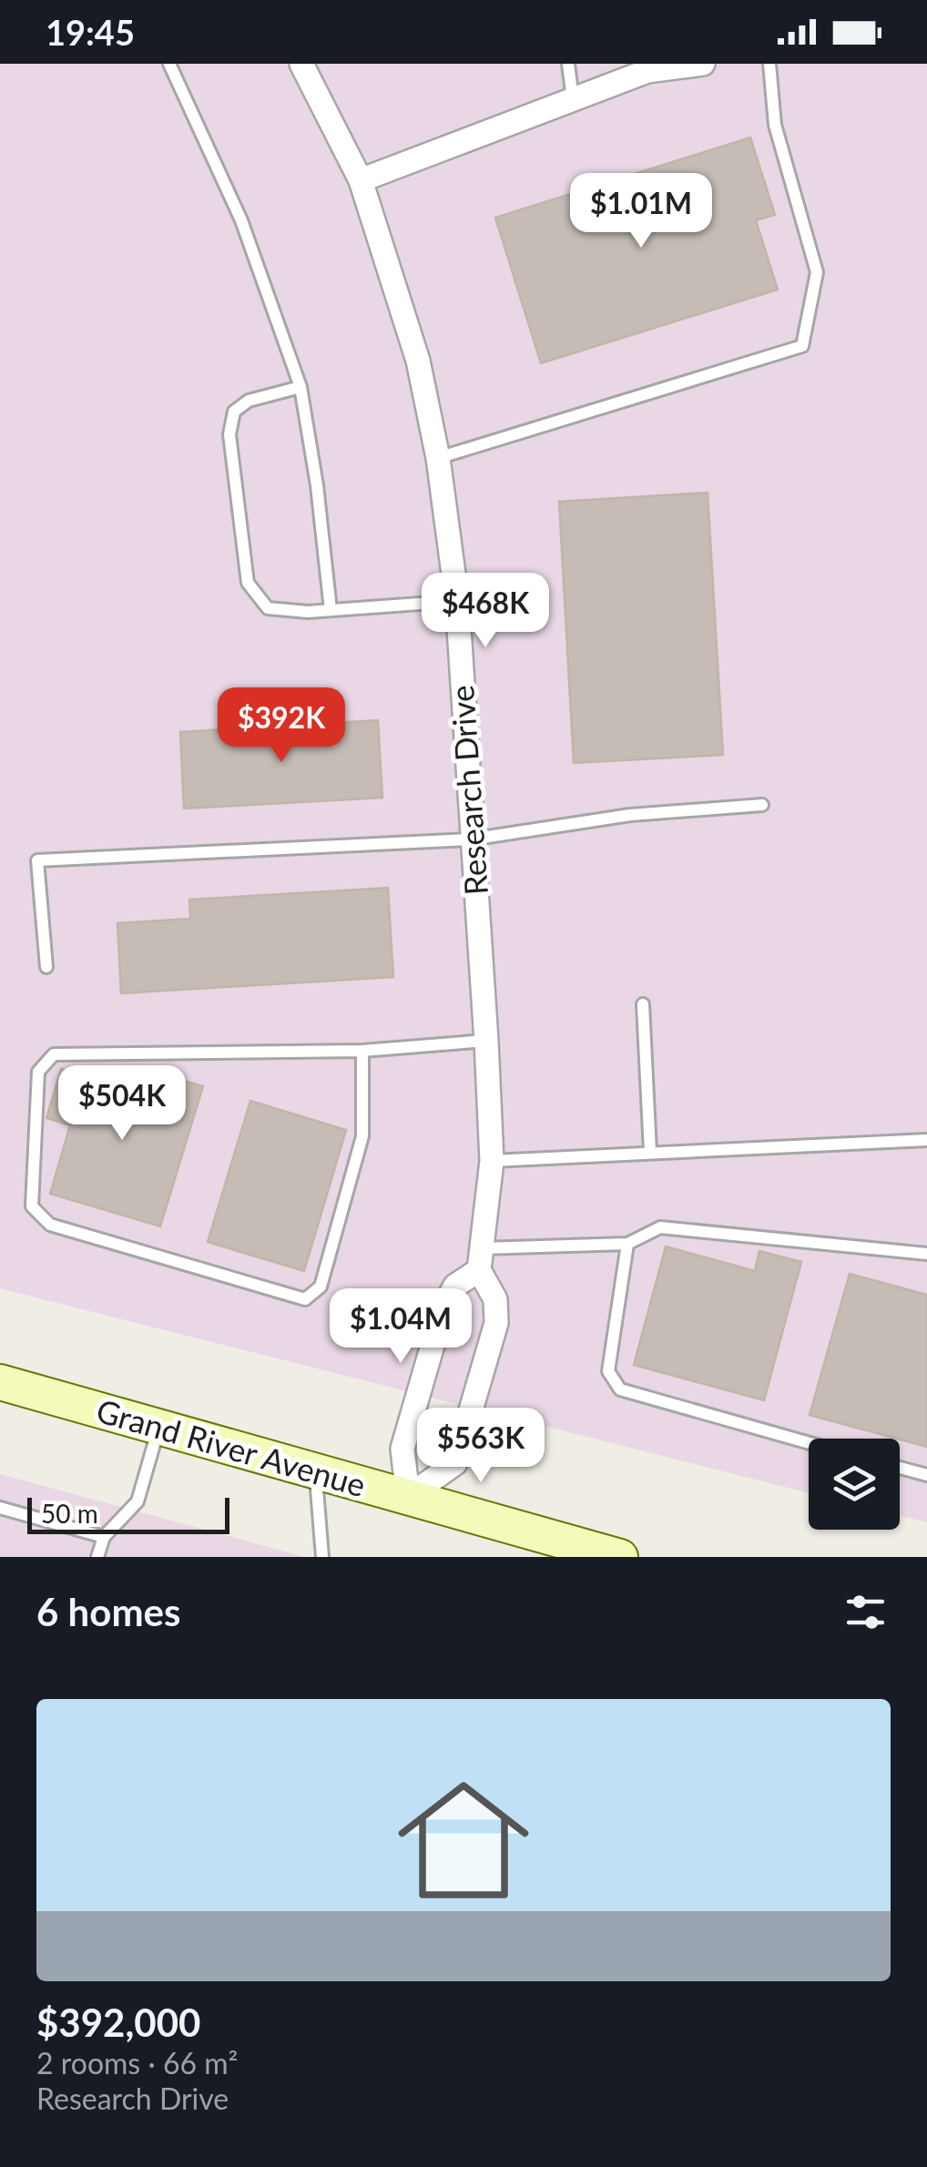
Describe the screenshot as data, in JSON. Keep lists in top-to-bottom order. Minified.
{"streets":{"main road":["Grand River Avenue"],"street":["Research Drive"]},"crossings":[["Research Drive","Grand River Avenue"]],"scale_bar":"50 m","page":{"status":"19:45","price":["$1.01M","$468K","$392K","$504K","$1.04M","$563K"],"scale":"50 m","heading":"6 homes","list":[{"name":"$392,000","note":"2 rooms · 66 m² · Research Drive"}]}}
